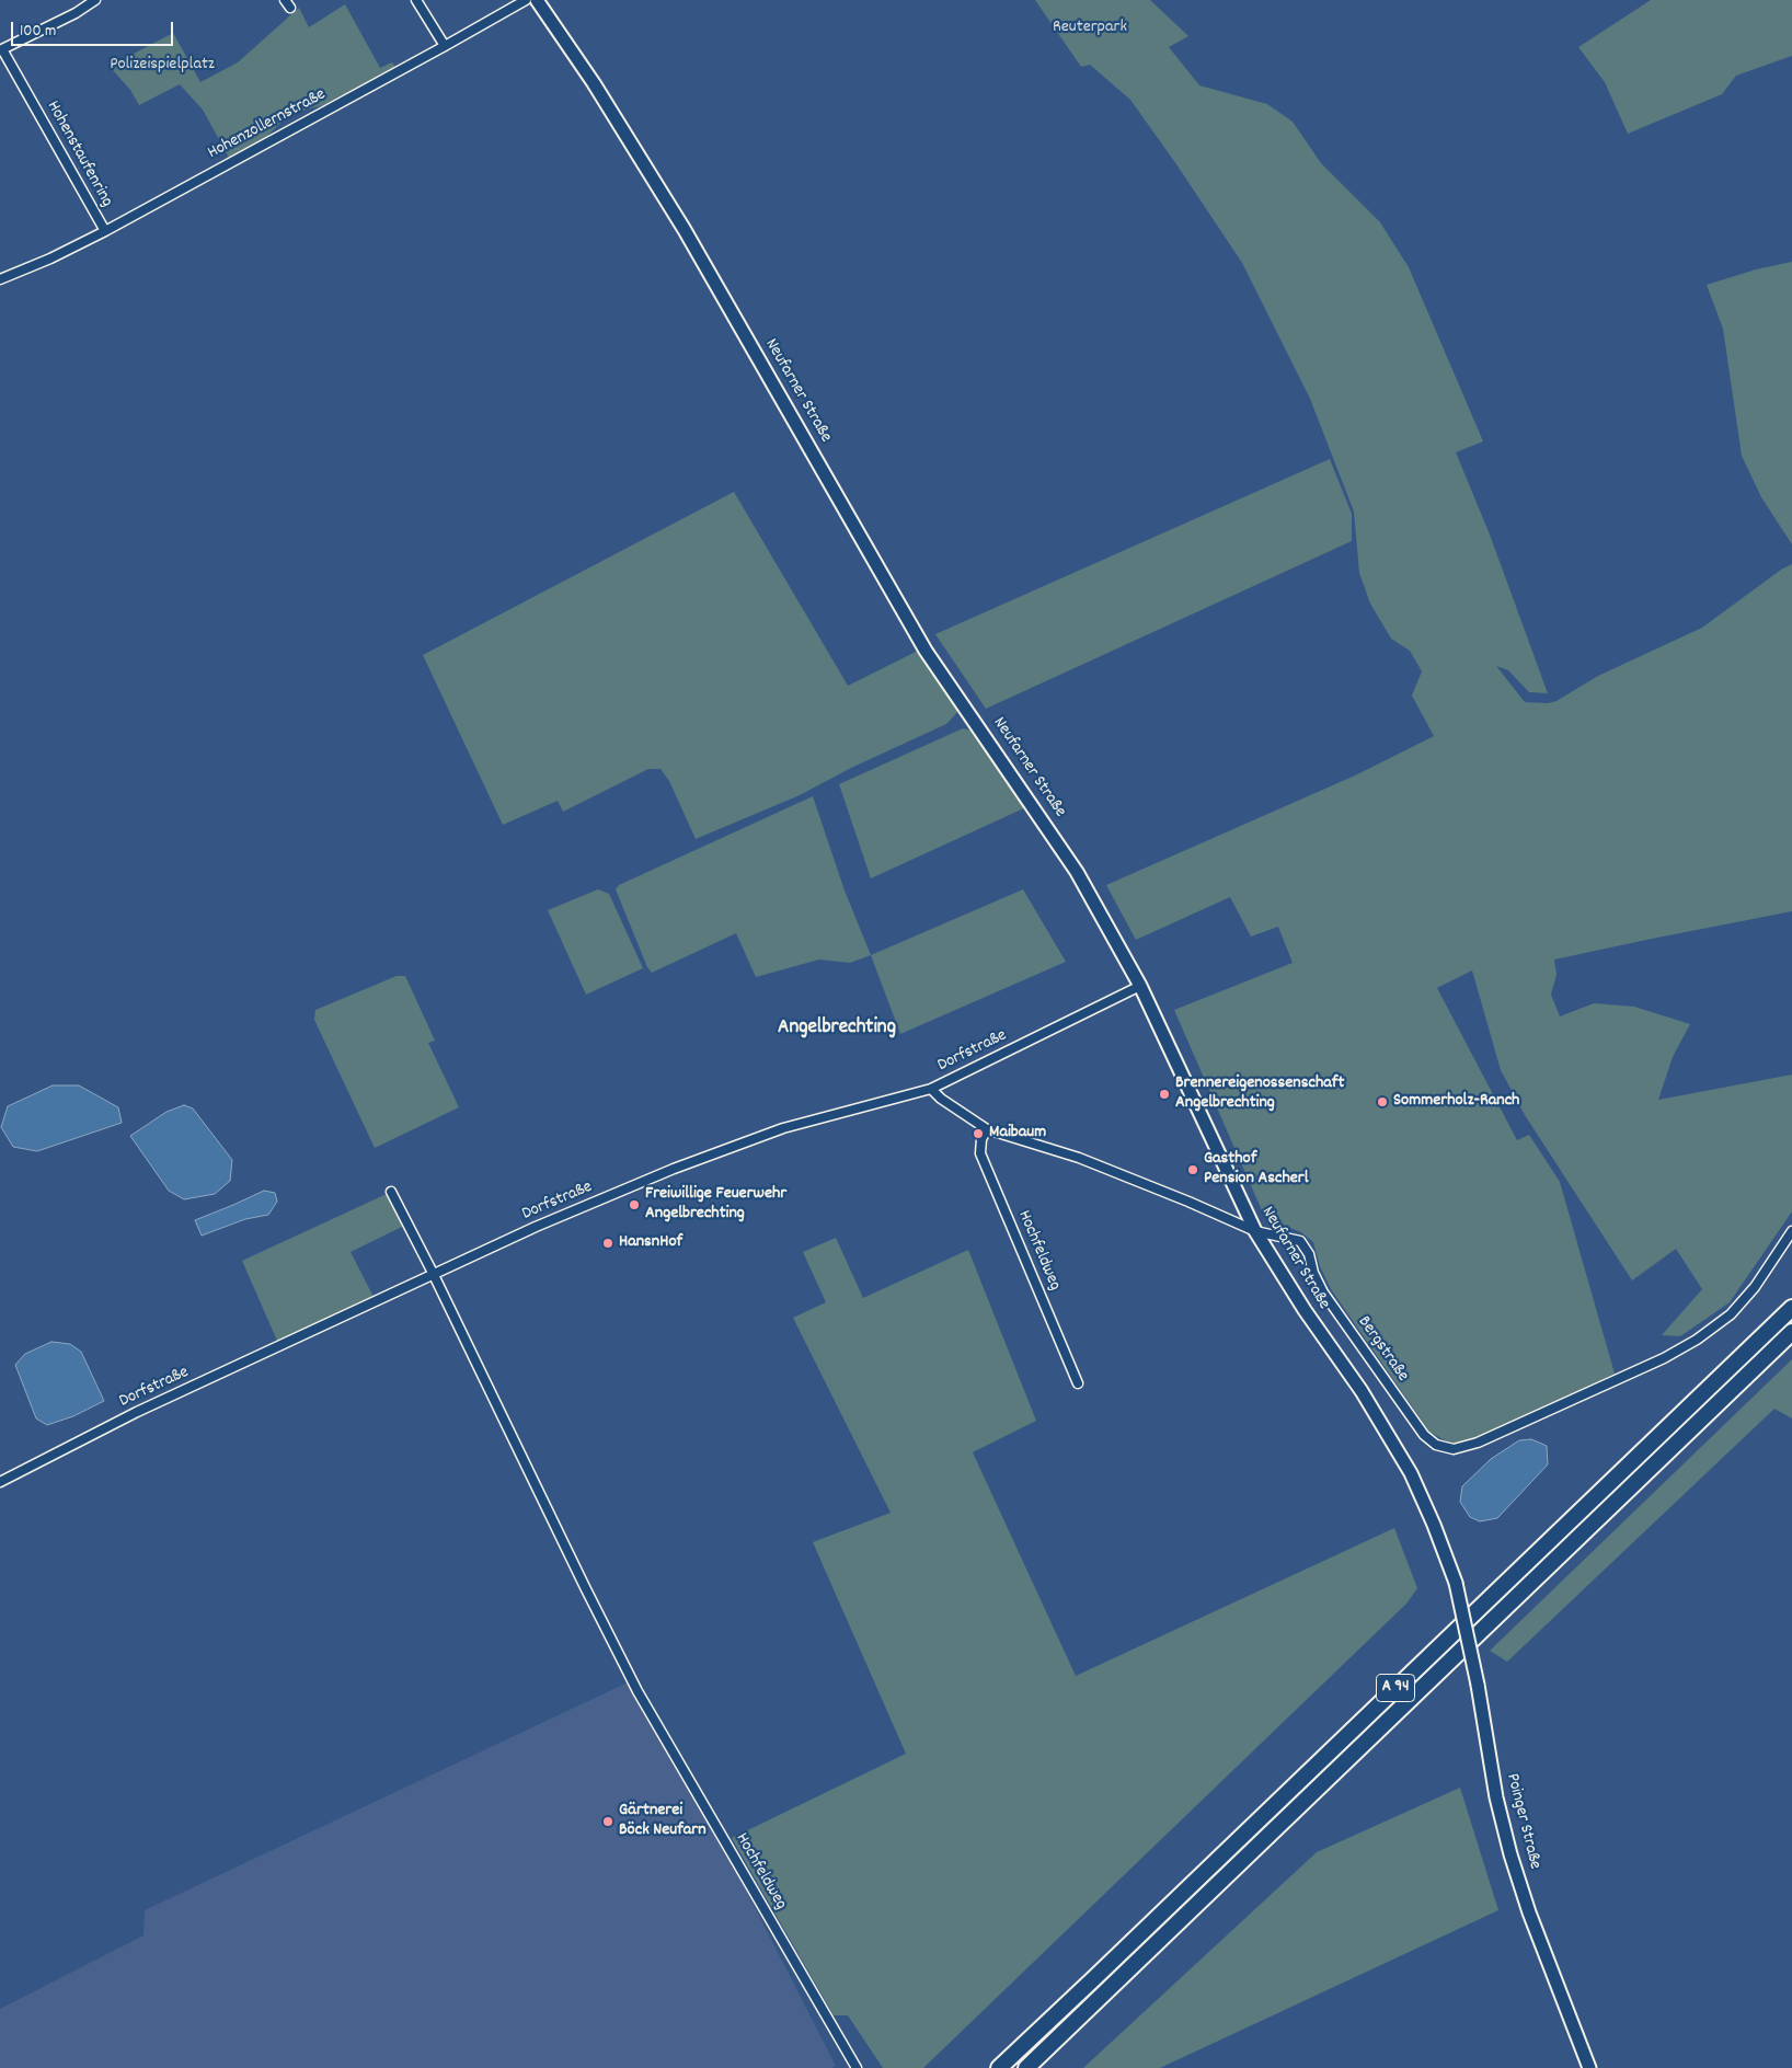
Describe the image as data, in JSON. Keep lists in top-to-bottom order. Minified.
{"streets":{"highway":["A 94"],"street":["Hohenzollernstraße","Hohenstaufenring","Neufarner Straße","Dorfstraße","Hochfeldweg","Bergstraße","Poinger Straße"]},"crossings":[["Hohenzollernstraße","Hohenstaufenring"],["Neufarner Straße","Dorfstraße"],["Neufarner Straße","Bergstraße"],["Neufarner Straße","Poinger Straße"],["Dorfstraße","Hochfeldweg"],["Dorfstraße","Bergstraße"],["Hochfeldweg","Bergstraße"]],"districts":["Angelbrechting"],"parks":["Reuterpark","Polizeispielplatz"],"places":["Brennereigenossenschaft Angelbrechting","Sommerholz-Ranch","Maibaum","Gasthof Pension Ascherl","Freiwillige Feuerwehr Angelbrechting","HansnHof","Gärtnerei Böck Neufarn"],"scale_bar":"100 m"}
